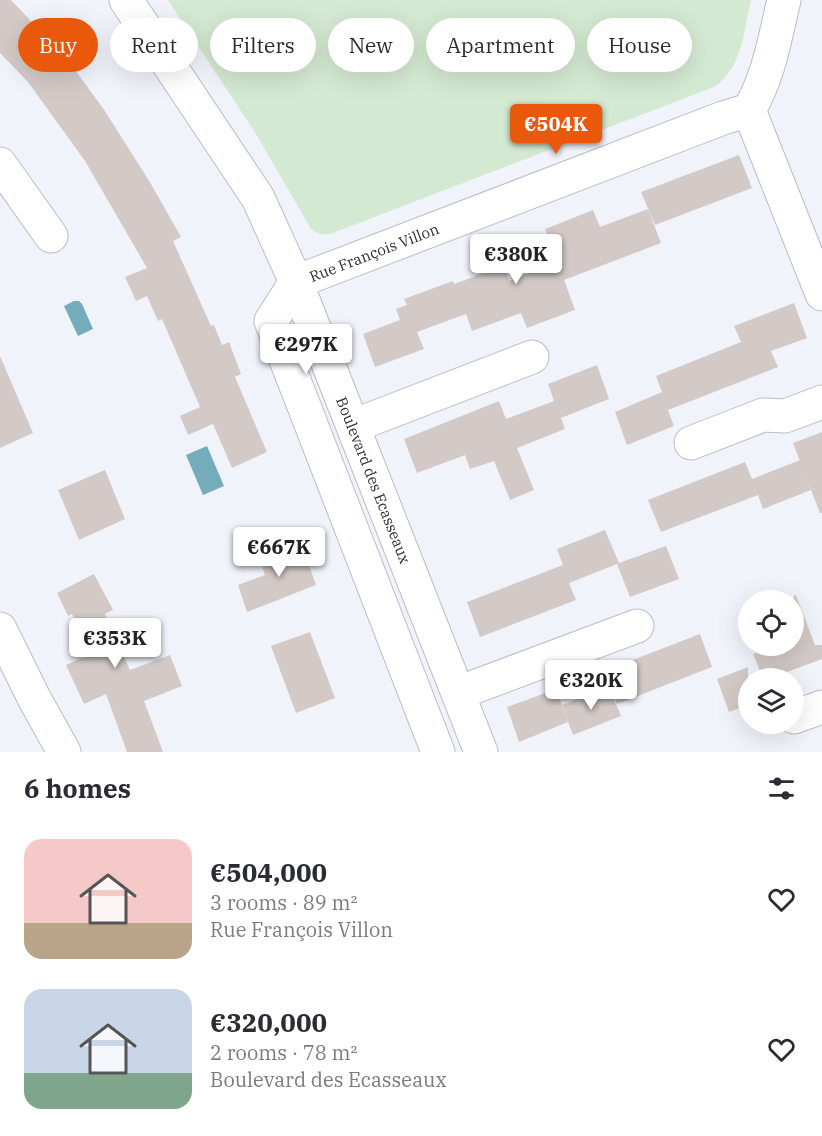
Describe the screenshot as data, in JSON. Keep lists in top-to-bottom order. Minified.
{"streets":{"street":["Rue François Villon","Boulevard des Ecasseaux"]},"crossings":[["Rue François Villon","Boulevard des Ecasseaux"]],"page":{"chip":["Buy","Rent","Filters","New","Apartment","House"],"price":["€504K","€380K","€297K","€667K","€353K","€320K"],"heading":"6 homes","list":[{"name":"€504,000","note":"3 rooms · 89 m² · Rue François Villon"},{"name":"€320,000","note":"2 rooms · 78 m² · Boulevard des Ecasseaux"}]}}
